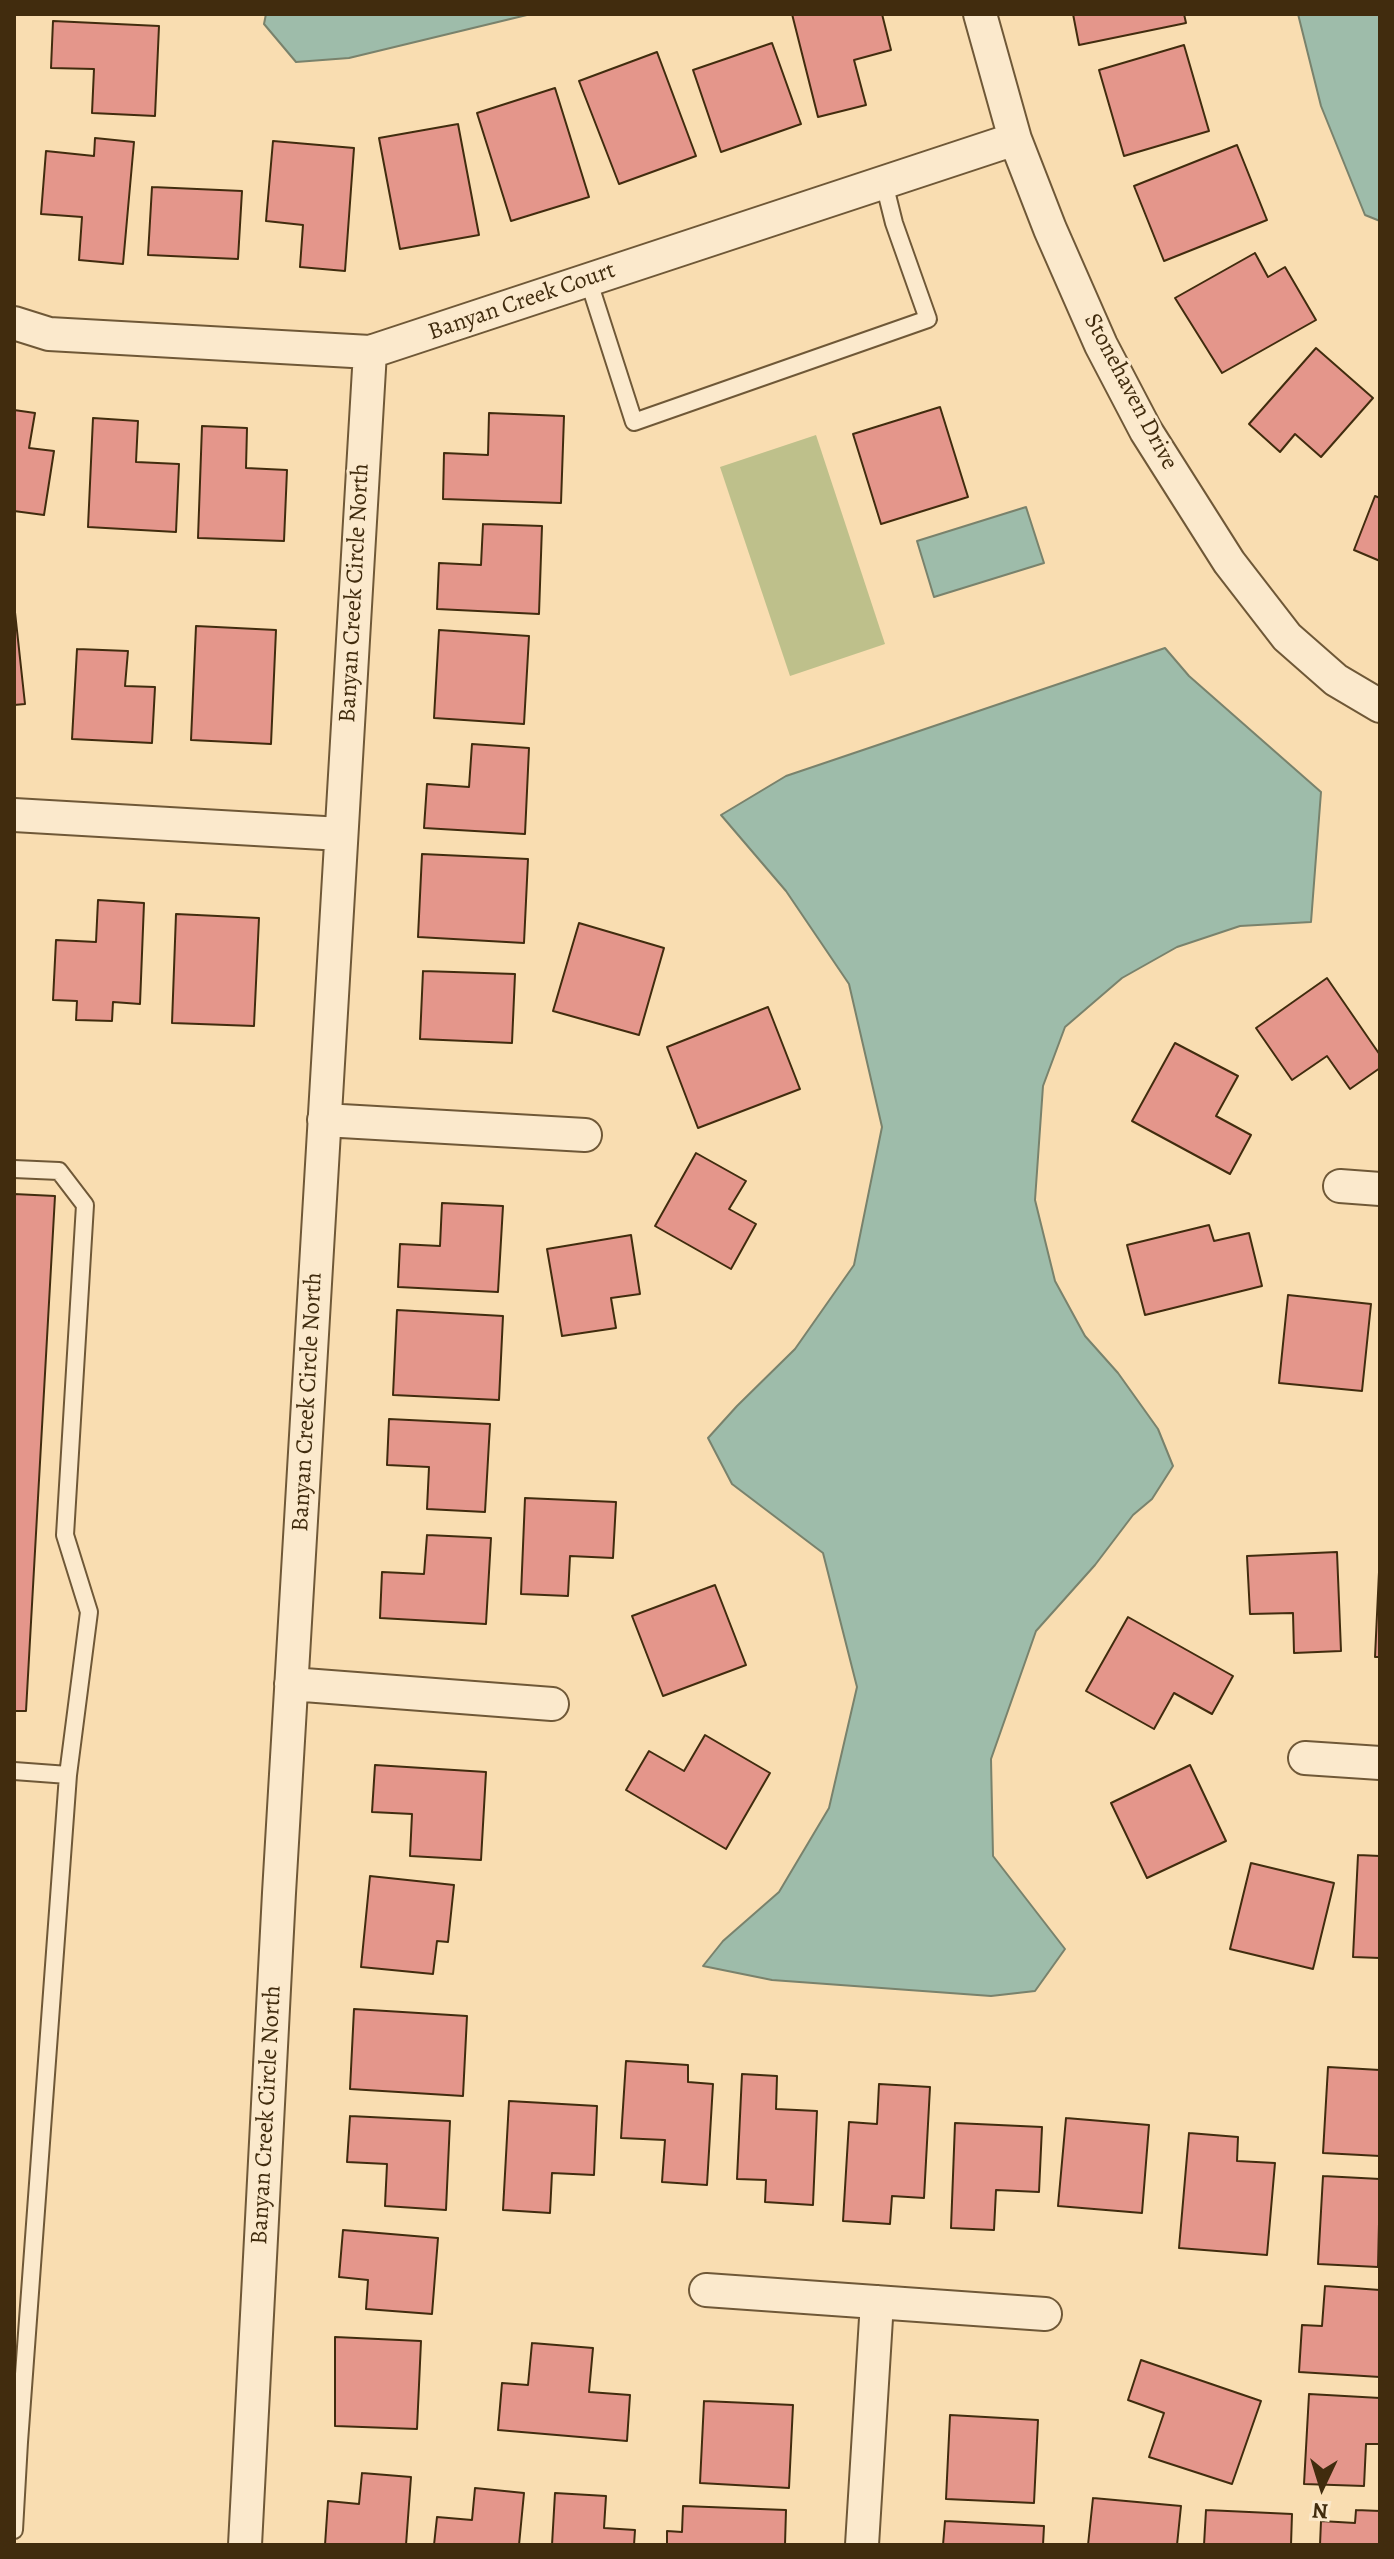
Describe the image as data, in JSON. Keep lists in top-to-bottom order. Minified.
{"streets":{"street":["Banyan Creek Court","Stonehaven Drive","Banyan Creek Circle North"]},"crossings":[["Banyan Creek Court","Stonehaven Drive"],["Banyan Creek Court","Banyan Creek Circle North"]],"north":"bottom"}
